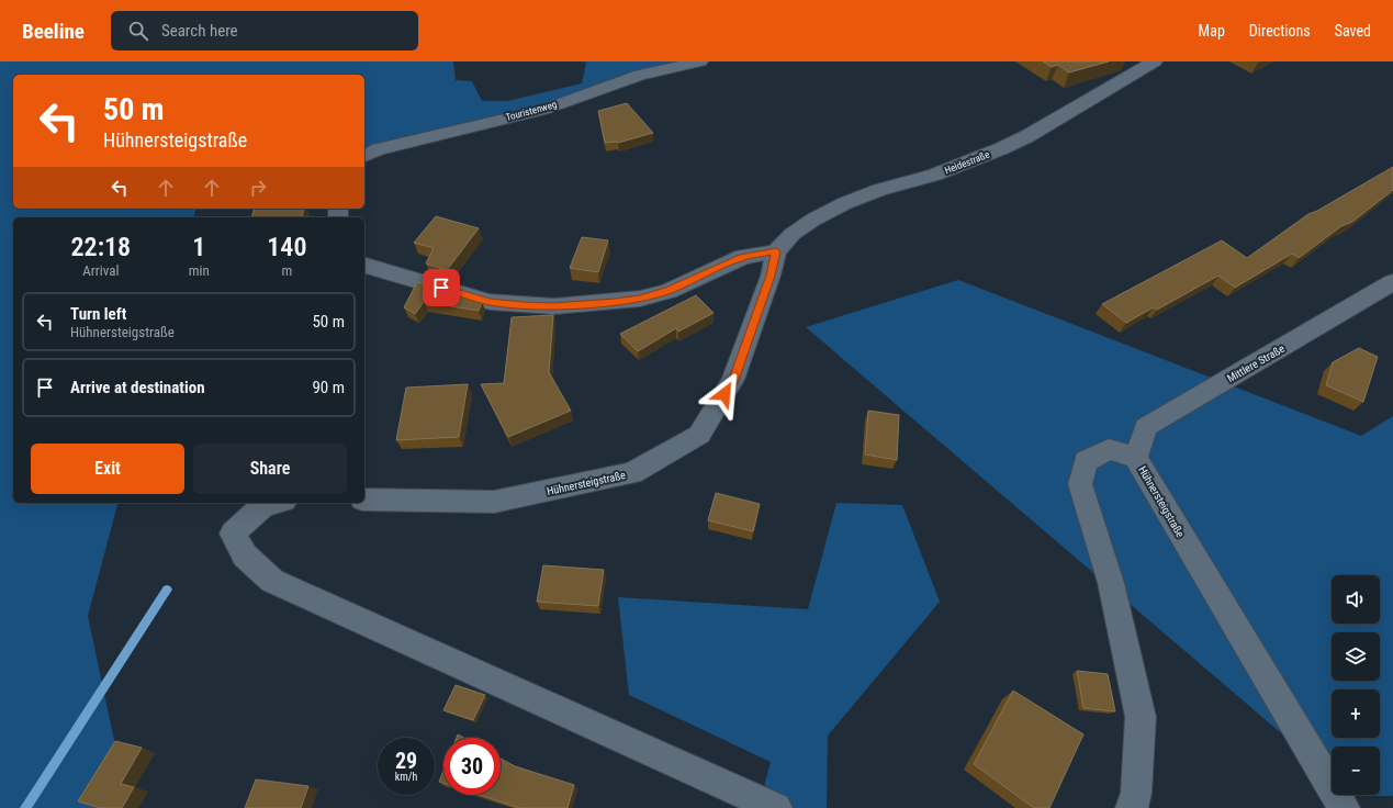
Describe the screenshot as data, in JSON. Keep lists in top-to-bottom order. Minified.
{"streets":{"street":["Touristenweg","Heidestraße","Mittlere Straße","Hühnersteigstraße"]},"crossings":[["Heidestraße","Hühnersteigstraße"],["Mittlere Straße","Hühnersteigstraße"]],"page":{"header":"Beeline","search":"Search here","nav":["Map","Directions","Saved"],"turn":["50 m","Hühnersteigstraße"],"eta":["22:18","Arrival","1","min","140","m"],"list":[{"name":"Turn left","note":"Hühnersteigstraße","value":"50 m"},{"name":"Arrive at destination","value":"90 m"}],"buttons":["Exit","Share"],"map_buttons":["+","−"],"speed":"29 km/h","limit":"30"}}
